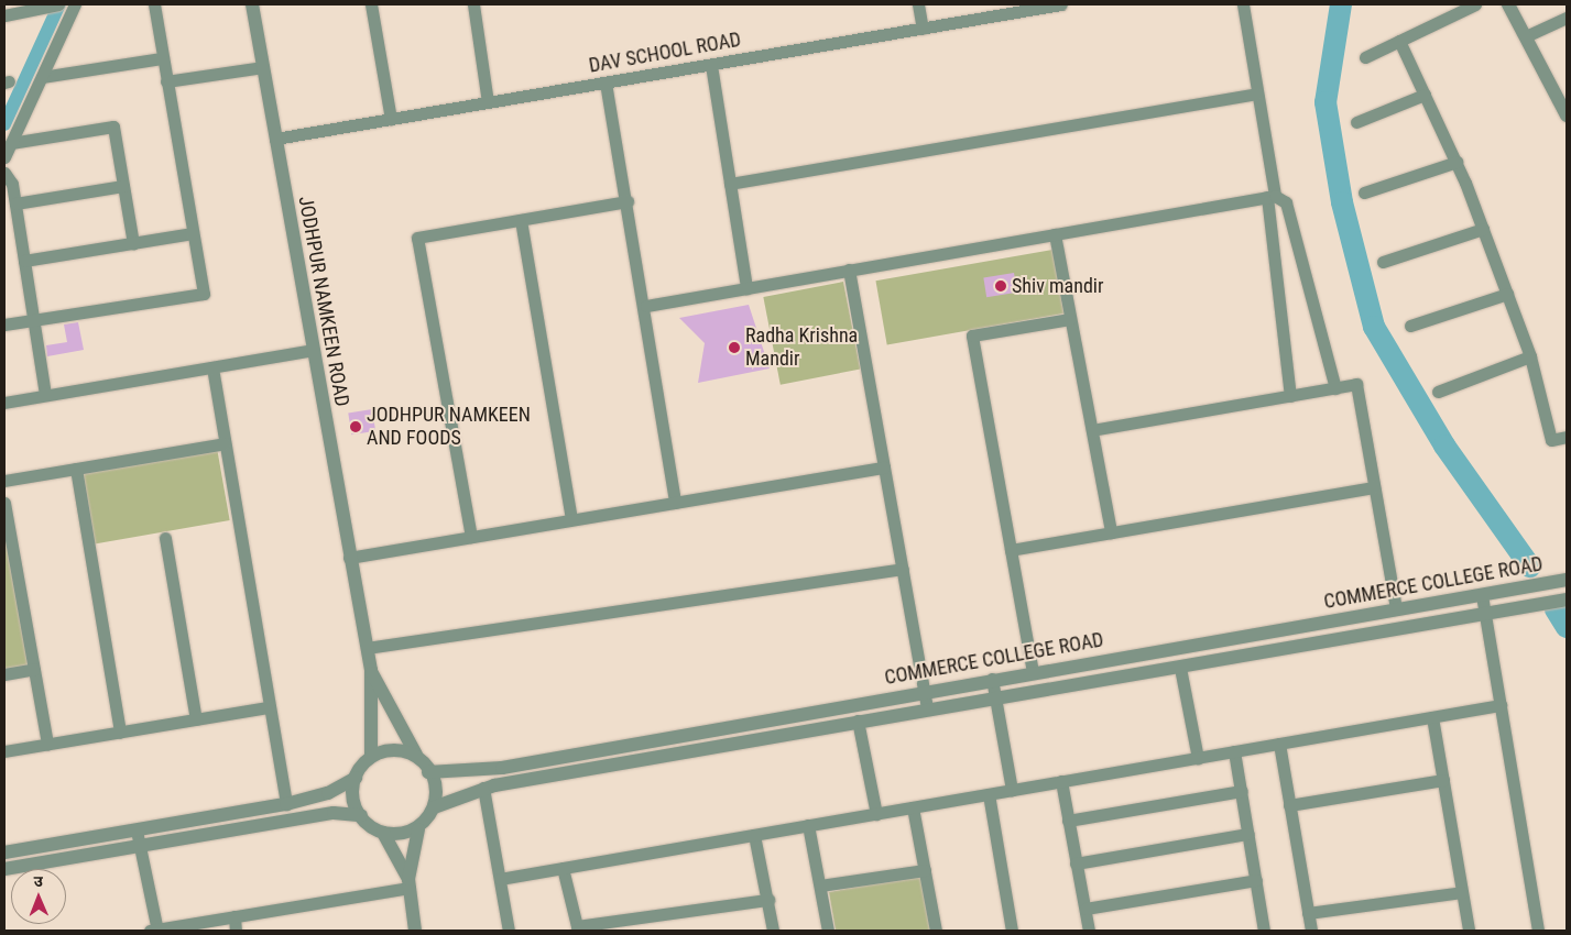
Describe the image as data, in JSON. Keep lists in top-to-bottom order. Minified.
{"streets":{"street":["DAV SCHOOL ROAD","JODHPUR NAMKEEN ROAD","COMMERCE COLLEGE ROAD"]},"crossings":[["DAV SCHOOL ROAD","JODHPUR NAMKEEN ROAD"]],"places":["Shiv mandir","Radha Krishna Mandir","JODHPUR NAMKEEN AND FOODS"],"north":"top"}
